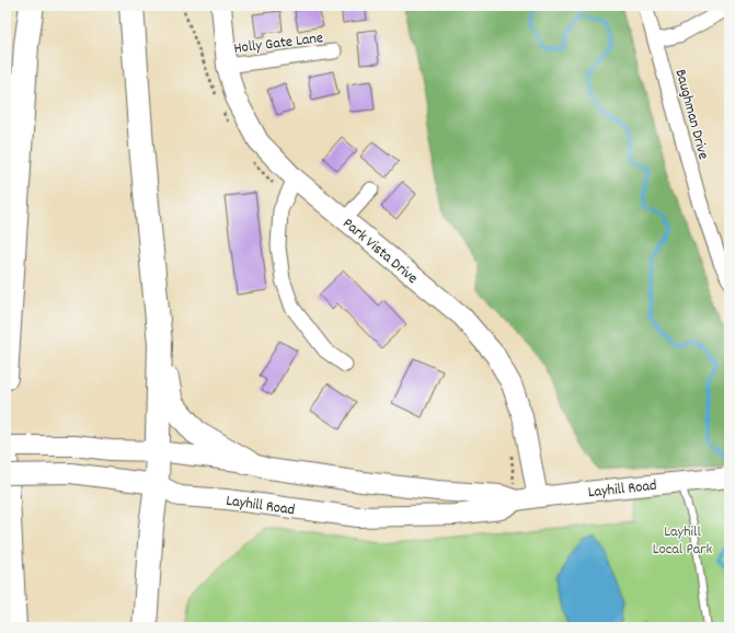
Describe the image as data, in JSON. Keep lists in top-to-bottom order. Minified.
{"streets":{"main road":["Park Vista Drive","Layhill Road"],"street":["Holly Gate Lane","Baughman Drive"]},"crossings":[["Holly Gate Lane","Park Vista Drive"],["Park Vista Drive","Layhill Road"]],"parks":["Layhill Local Park"]}
